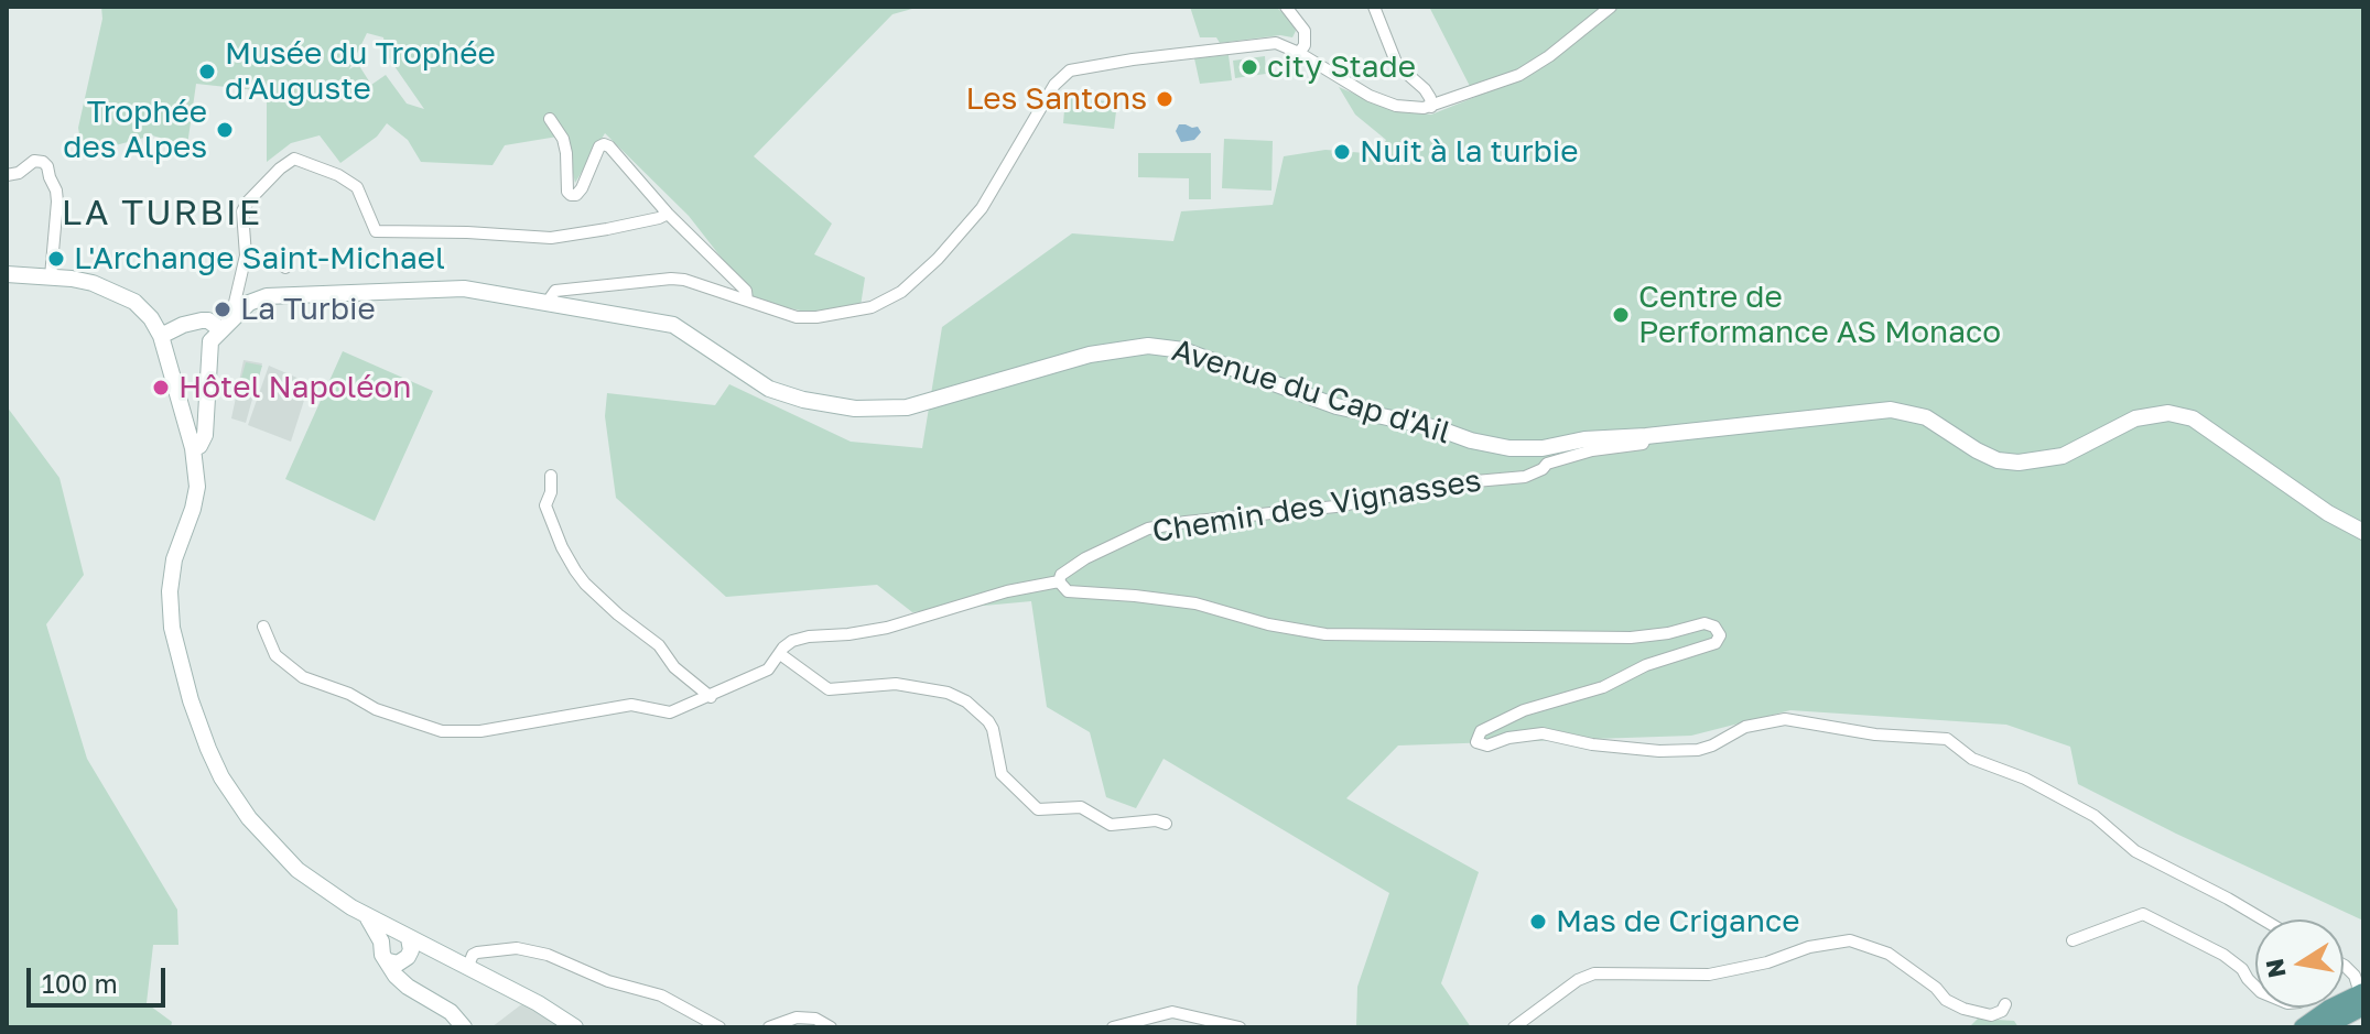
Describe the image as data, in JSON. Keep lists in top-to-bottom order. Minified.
{"streets":{"street":["Avenue du Cap d'Ail","Chemin des Vignasses"]},"crossings":[["Avenue du Cap d'Ail","Chemin des Vignasses"]],"districts":["LA TURBIE"],"places":["city Stade","Musée du Trophée d'Auguste","Les Santons","Trophée des Alpes","Nuit à la turbie","L'Archange Saint-Michael","La Turbie","Centre de Performance AS Monaco","Hôtel Napoléon","Mas de Crigance"],"scale_bar":"100 m","north":"left"}
